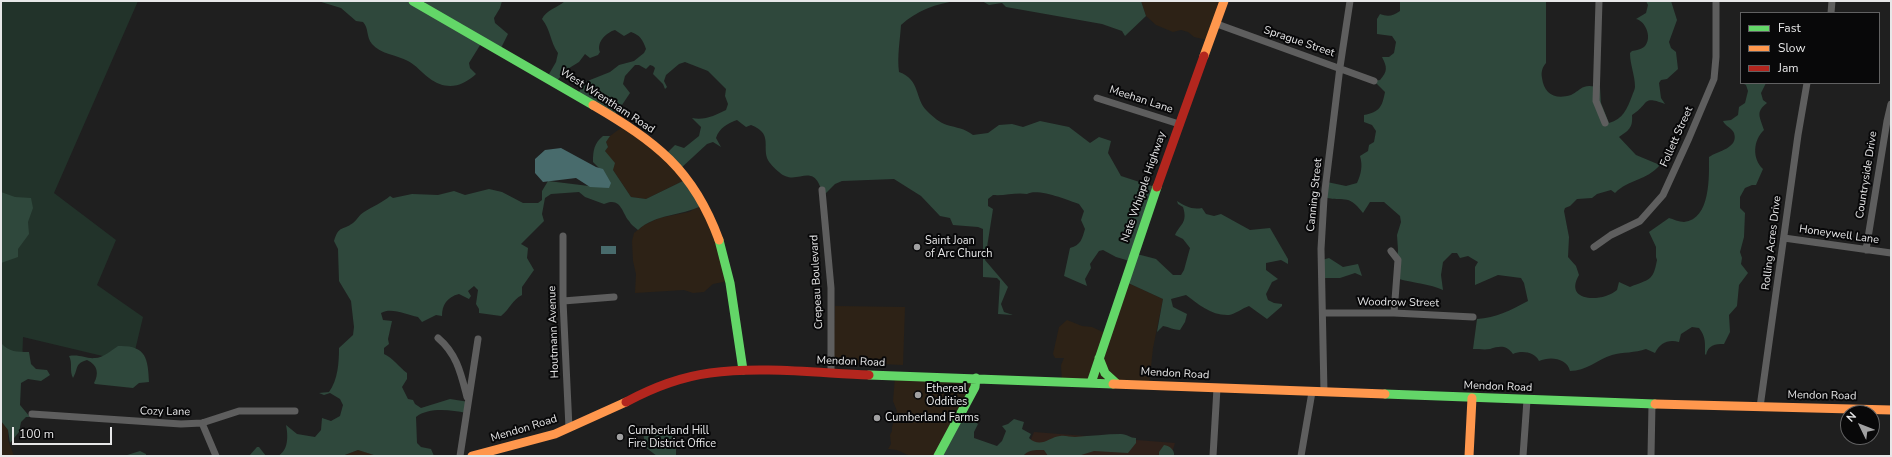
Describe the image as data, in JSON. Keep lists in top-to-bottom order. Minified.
{"streets":{"main road":["West Wrentham Road","Nate Whipple Highway","Mendon Road"],"street":["Sprague Street","Meehan Lane","Follett Street","Countryside Drive","Canning Street","Honeywell Lane","Rolling Acres Drive","Crepeau Boulevard","Woodrow Street","Houtmann Avenue","Cozy Lane"]},"crossings":[["Sprague Street","Nate Whipple Highway"],["Sprague Street","Canning Street"],["Meehan Lane","Nate Whipple Highway"],["West Wrentham Road","Mendon Road"],["Countryside Drive","Honeywell Lane"],["Nate Whipple Highway","Mendon Road"],["Canning Street","Woodrow Street"],["Canning Street","Mendon Road"],["Honeywell Lane","Rolling Acres Drive"],["Rolling Acres Drive","Mendon Road"],["Crepeau Boulevard","Mendon Road"],["Houtmann Avenue","Mendon Road"]],"places":["Saint Joan of Arc Church","Ethereal Oddities","Cumberland Farms","Cumberland Hill Fire District Office"],"legend":["Fast","Slow","Jam"],"scale_bar":"100 m","north":"top left"}
